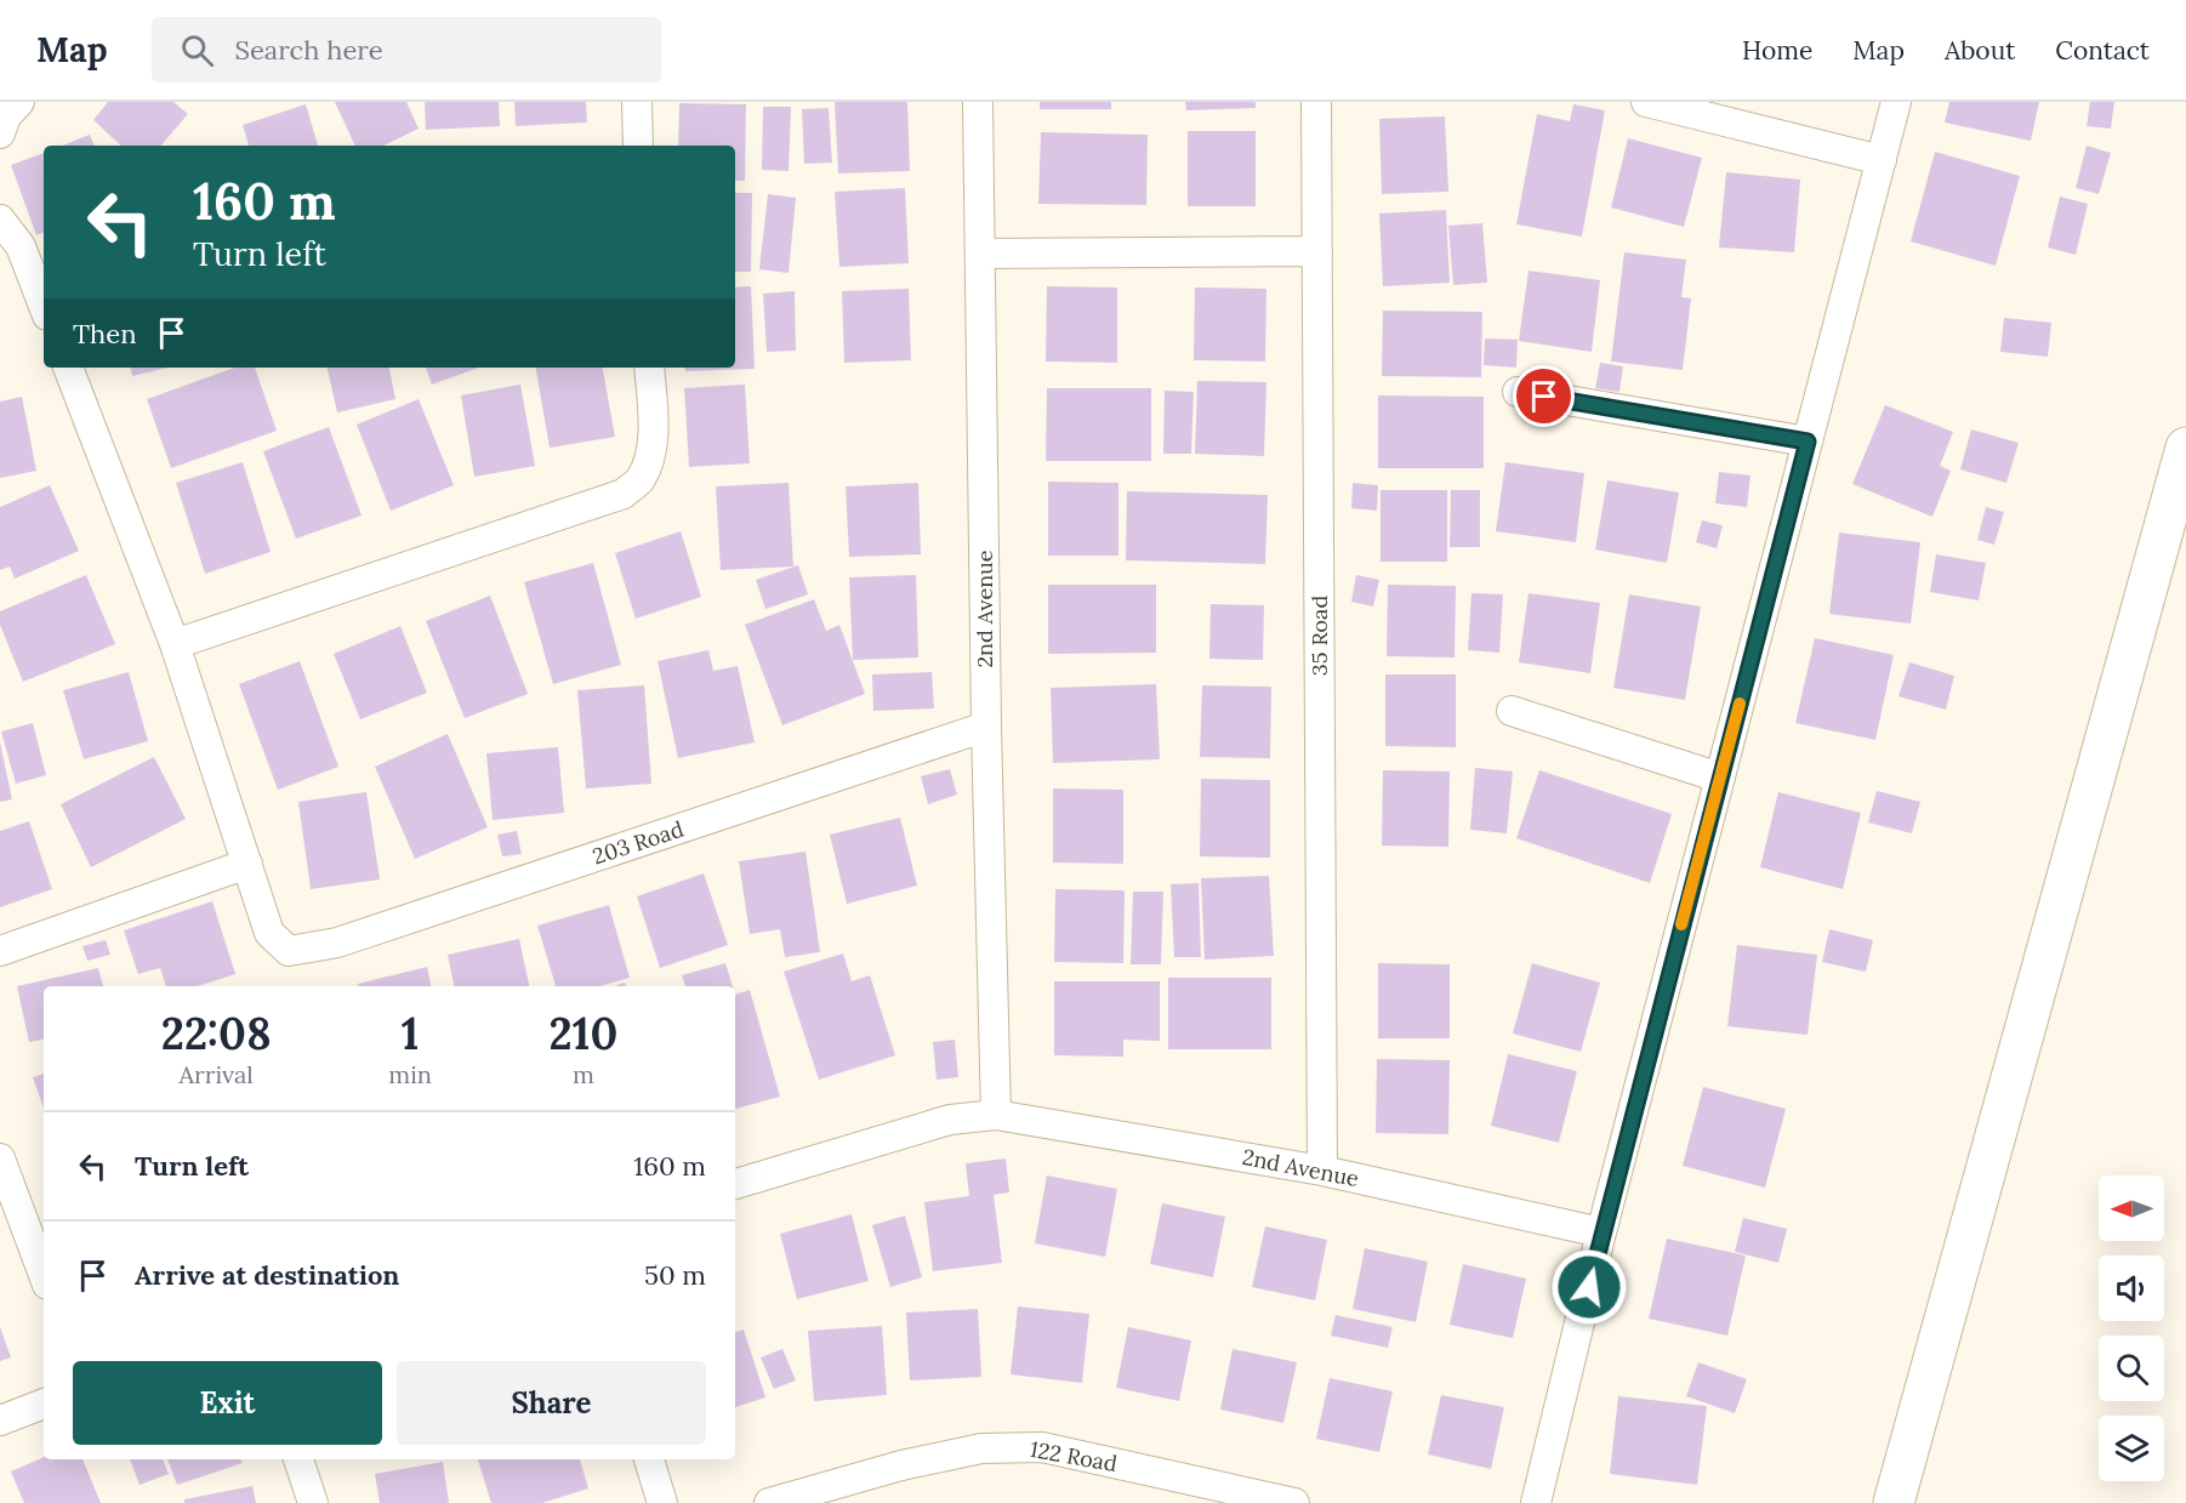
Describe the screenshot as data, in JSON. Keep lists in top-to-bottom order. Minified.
{"streets":{"street":["2nd Avenue","35 Road","203 Road","122 Road"]},"crossings":[["2nd Avenue","35 Road"],["2nd Avenue","203 Road"]],"north":"left","page":{"header":"Map","search":"Search here","nav":["Home","Map","About","Contact"],"turn":["160 m","Turn left"],"then":"Then","eta":["22:08","Arrival","1","min","210","m"],"list":[{"name":"Turn left","value":"160 m"},{"name":"Arrive at destination","value":"50 m"}],"buttons":["Exit","Share"]}}
